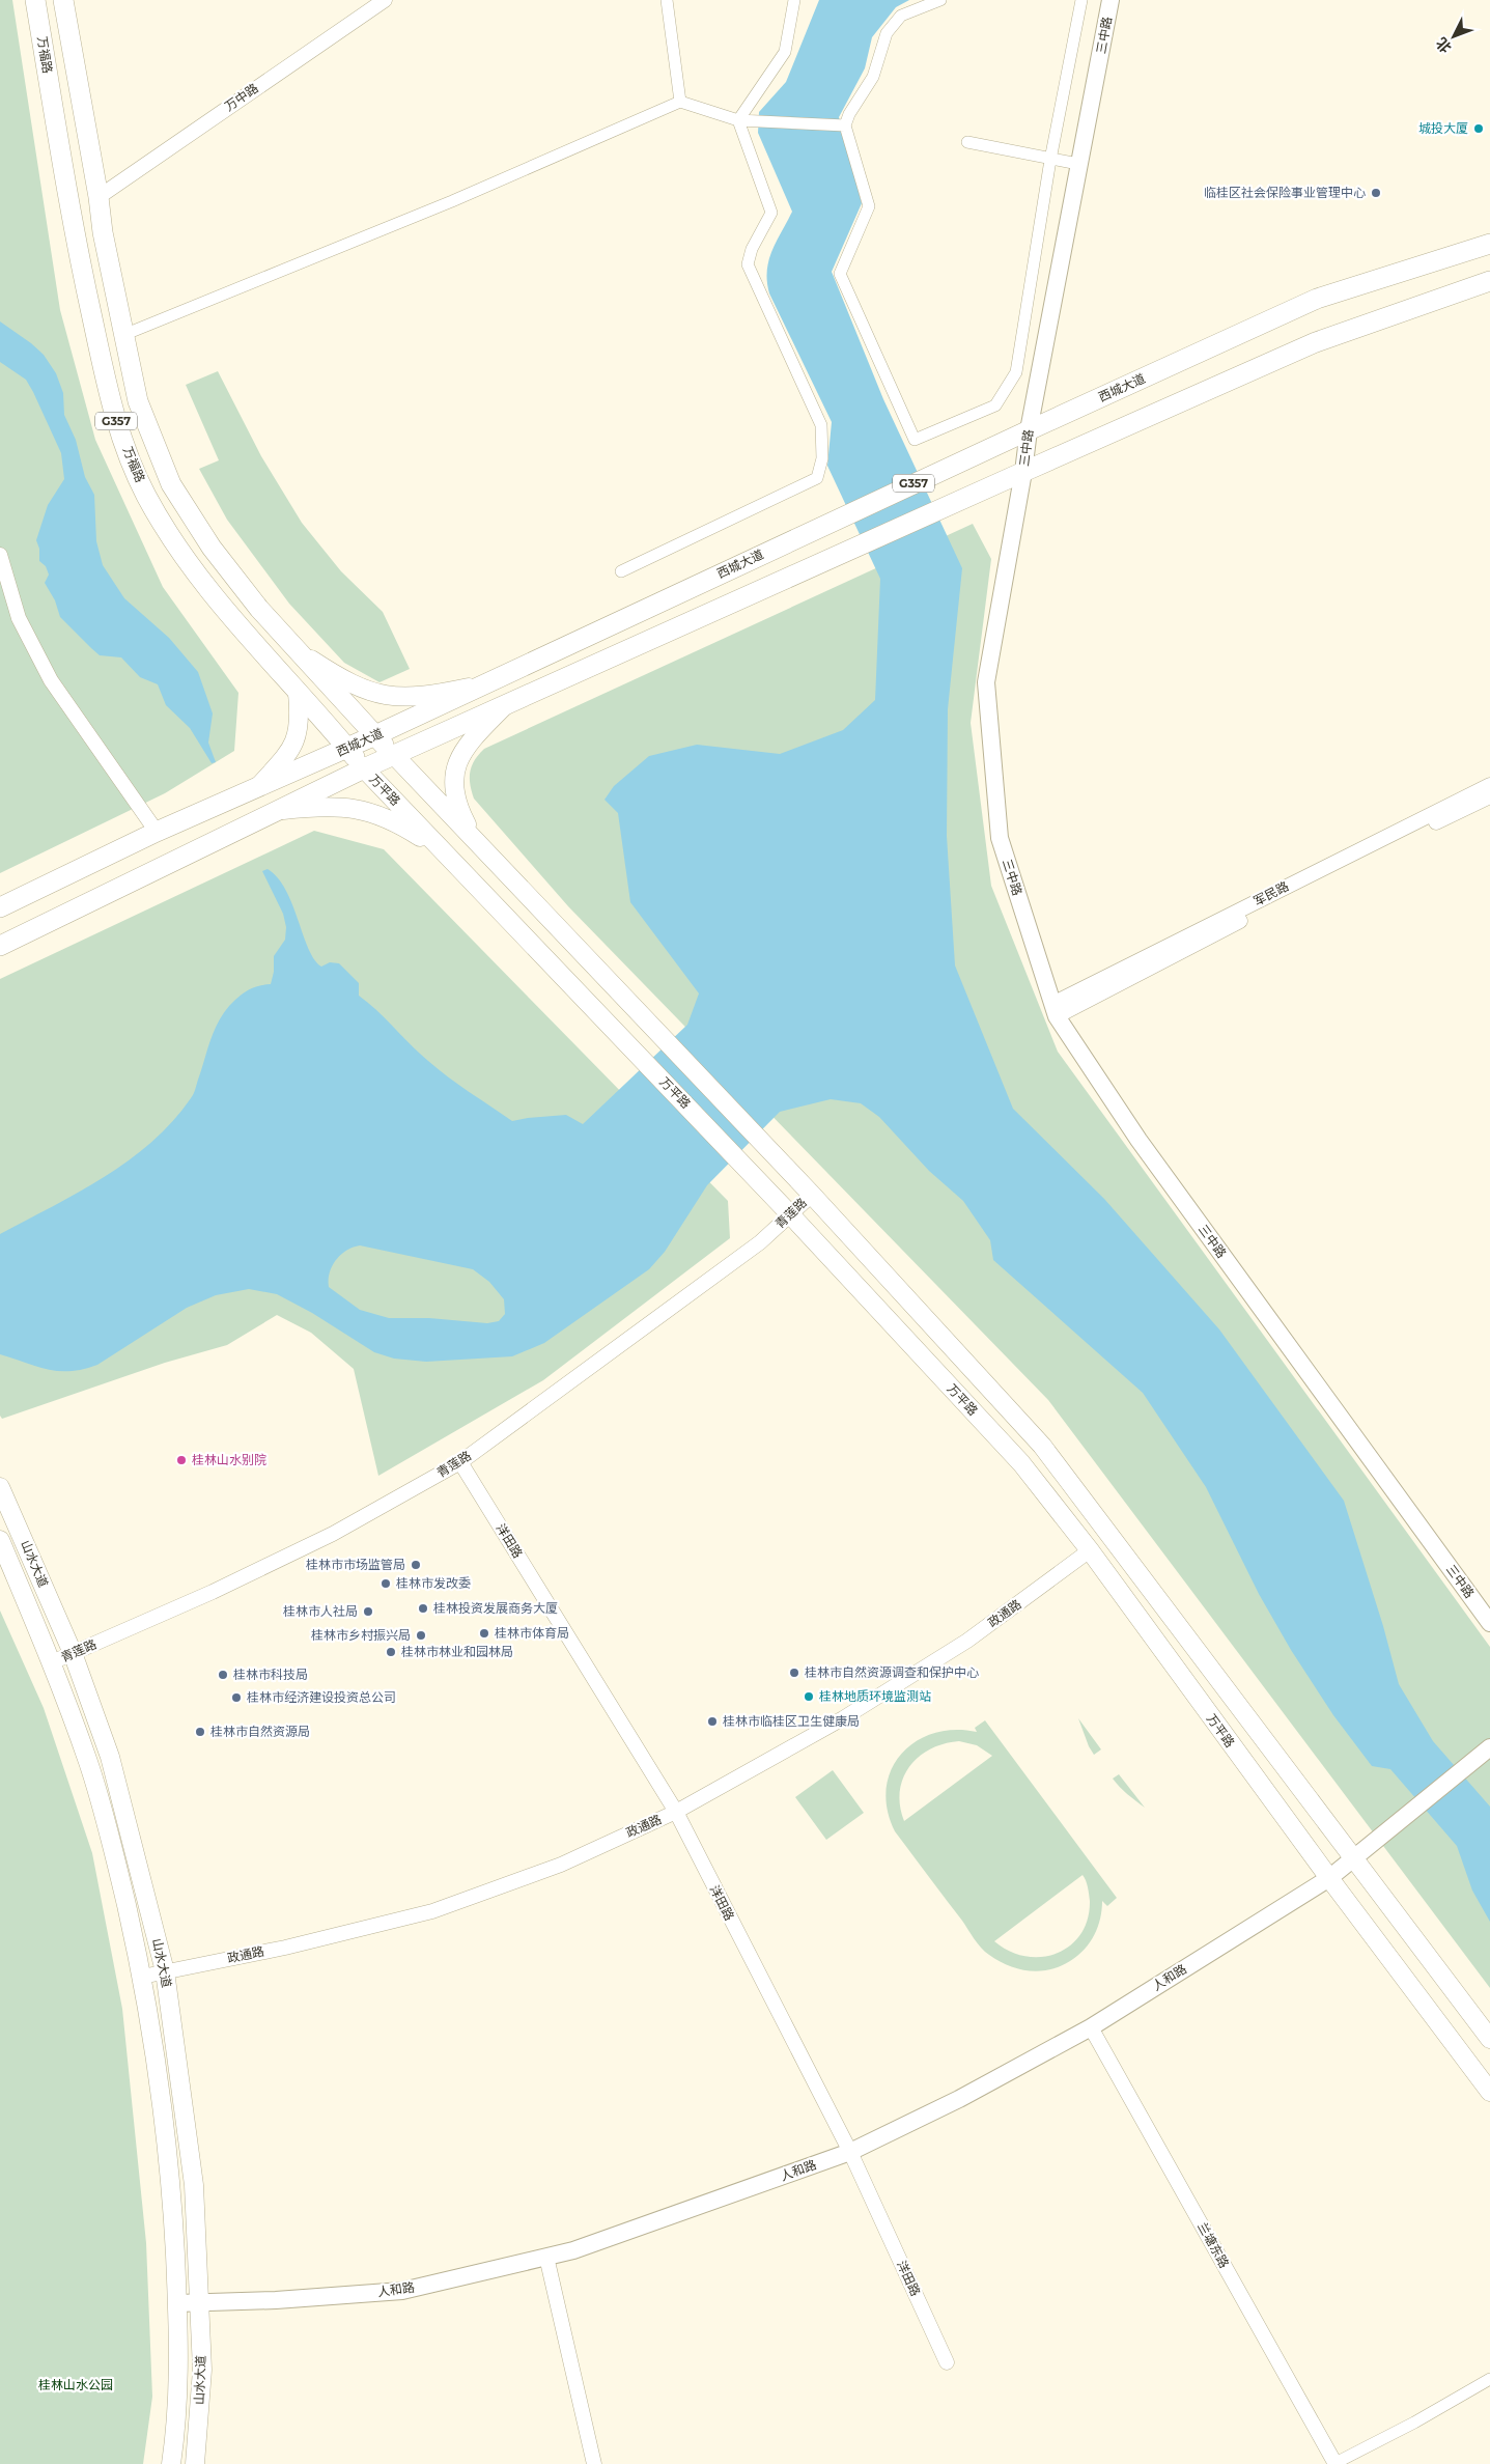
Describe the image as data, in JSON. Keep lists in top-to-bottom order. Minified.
{"streets":{"highway":["万福路","西城大道","G357"],"main road":["三中路","万平路","山水大道","人和路"],"street":["万中路","军民路","青莲路","洋田路","政通路","兰塘东路"]},"crossings":[["三中路","西城大道"],["三中路","军民路"],["万福路","西城大道"],["万福路","万平路"],["万中路","G357"],["西城大道","G357"],["西城大道","万平路"],["万平路","青莲路"],["万平路","政通路"],["万平路","人和路"],["青莲路","洋田路"],["青莲路","山水大道"],["洋田路","政通路"],["洋田路","人和路"],["山水大道","政通路"],["山水大道","人和路"],["人和路","兰塘东路"]],"parks":["桂林山水公园"],"places":["城投大厦","临桂区社会保险事业管理中心","桂林山水别院","桂林市市场监管局","桂林市发改委","桂林投资发展商务大厦","桂林市人社局","桂林市体育局","桂林市乡村振兴局","桂林市林业和园林局","桂林市自然资源调查和保护中心","桂林市科技局","桂林地质环境监测站","桂林市经济建设投资总公司","桂林市临桂区卫生健康局","桂林市自然资源局"],"north":"bottom left"}
